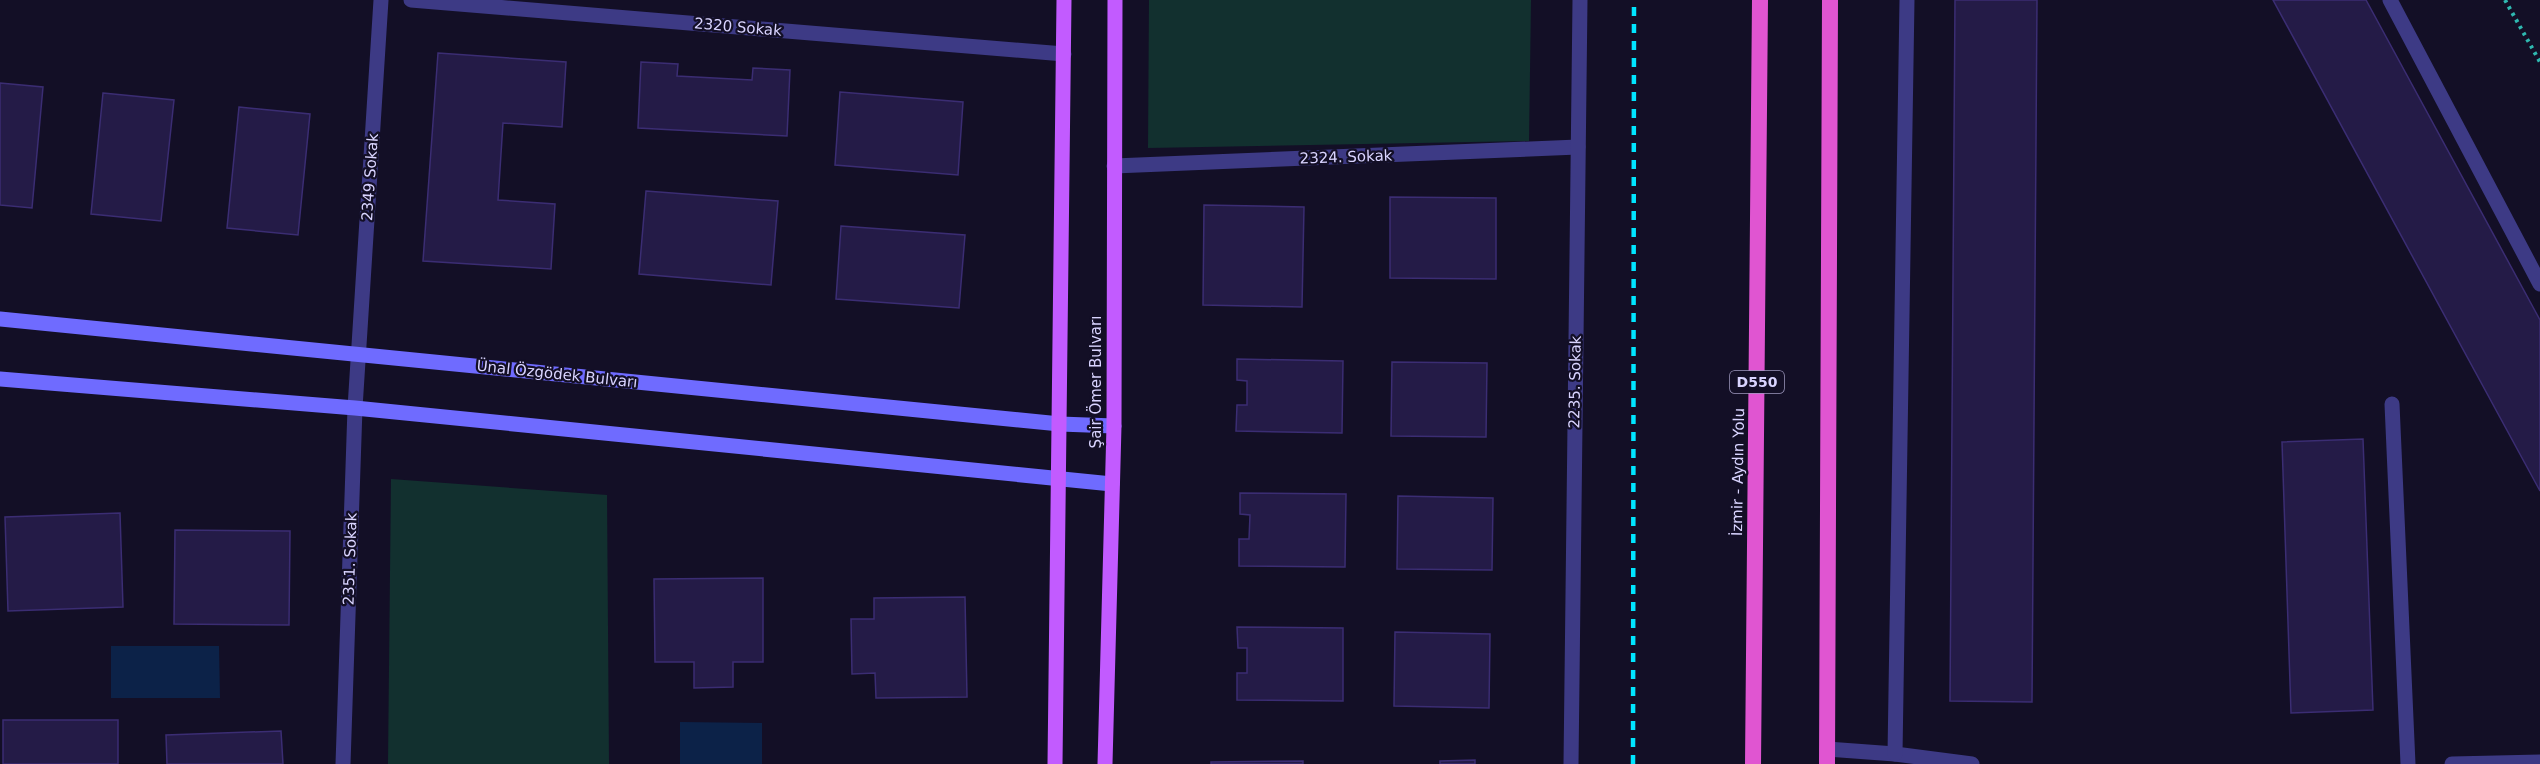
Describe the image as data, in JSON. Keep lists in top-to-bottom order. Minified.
{"streets":{"highway":["D550","İzmir - Aydın Yolu"],"main road":["Ünal Özgödek Bulvarı","Şair Ömer Bulvarı"],"street":["2320 Sokak","2324. Sokak","2349 Sokak","2235. Sokak","2351. Sokak"]},"crossings":[["2324. Sokak","Şair Ömer Bulvarı"],["2324. Sokak","2235. Sokak"],["2349 Sokak","Ünal Özgödek Bulvarı"],["2349 Sokak","2351. Sokak"],["Ünal Özgödek Bulvarı","Şair Ömer Bulvarı"],["Ünal Özgödek Bulvarı","2351. Sokak"]]}
